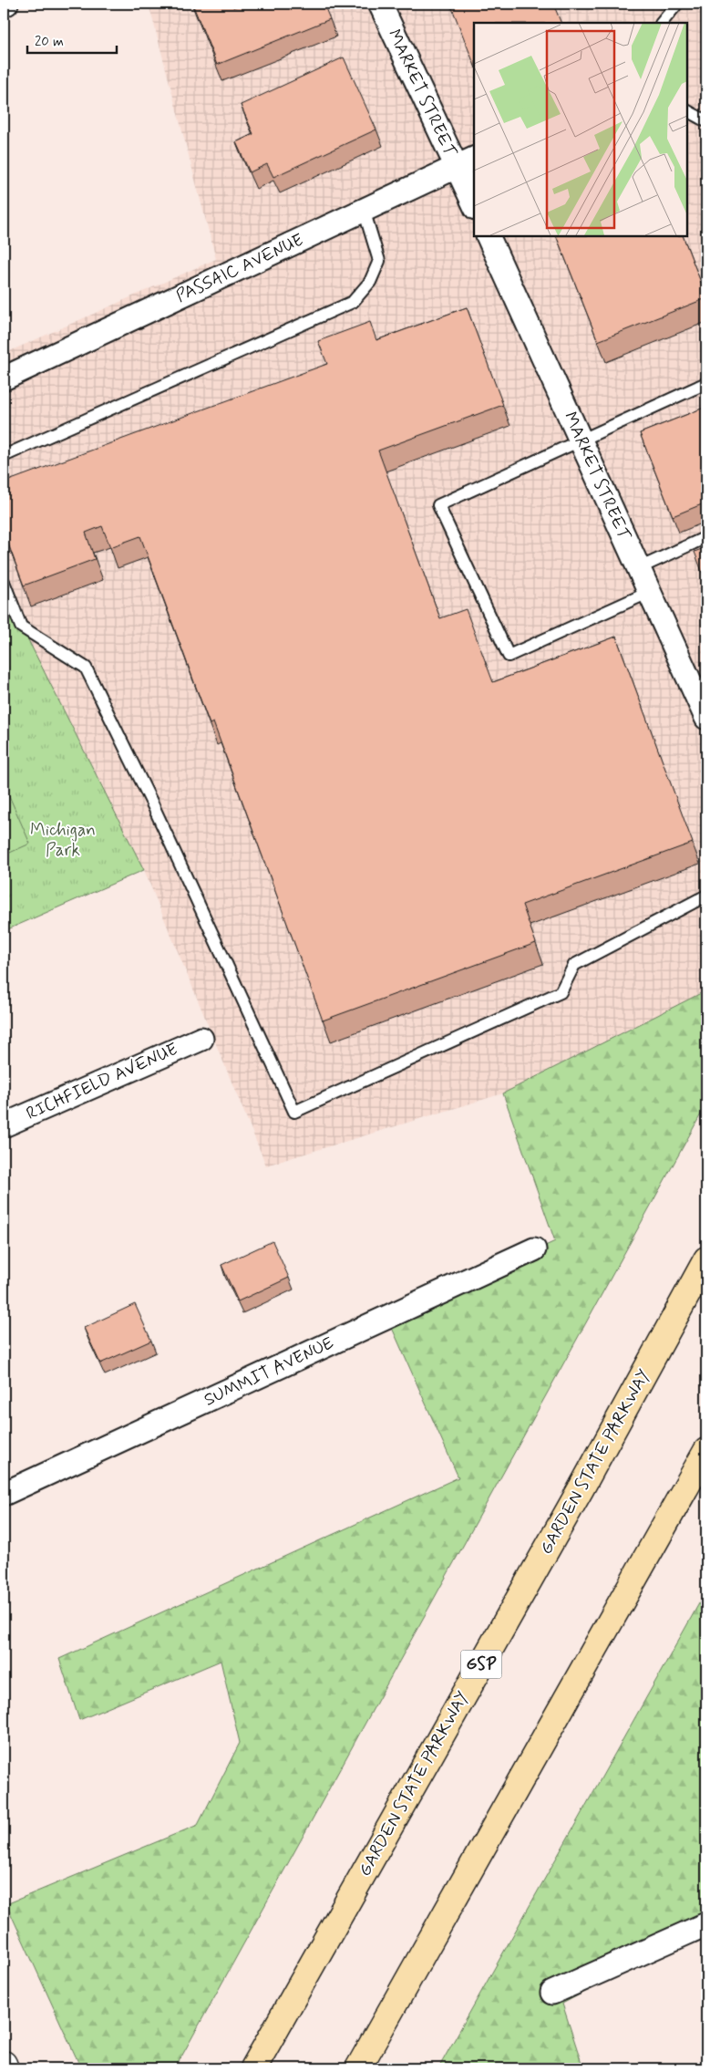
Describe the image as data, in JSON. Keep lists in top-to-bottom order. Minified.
{"streets":{"highway":["GARDEN STATE PARKWAY","GSP"],"street":["MARKET STREET","PASSAIC AVENUE","RICHFIELD AVENUE","SUMMIT AVENUE"]},"crossings":[["MARKET STREET","PASSAIC AVENUE"]],"parks":["Michigan Park"],"scale_bar":"20 m"}
